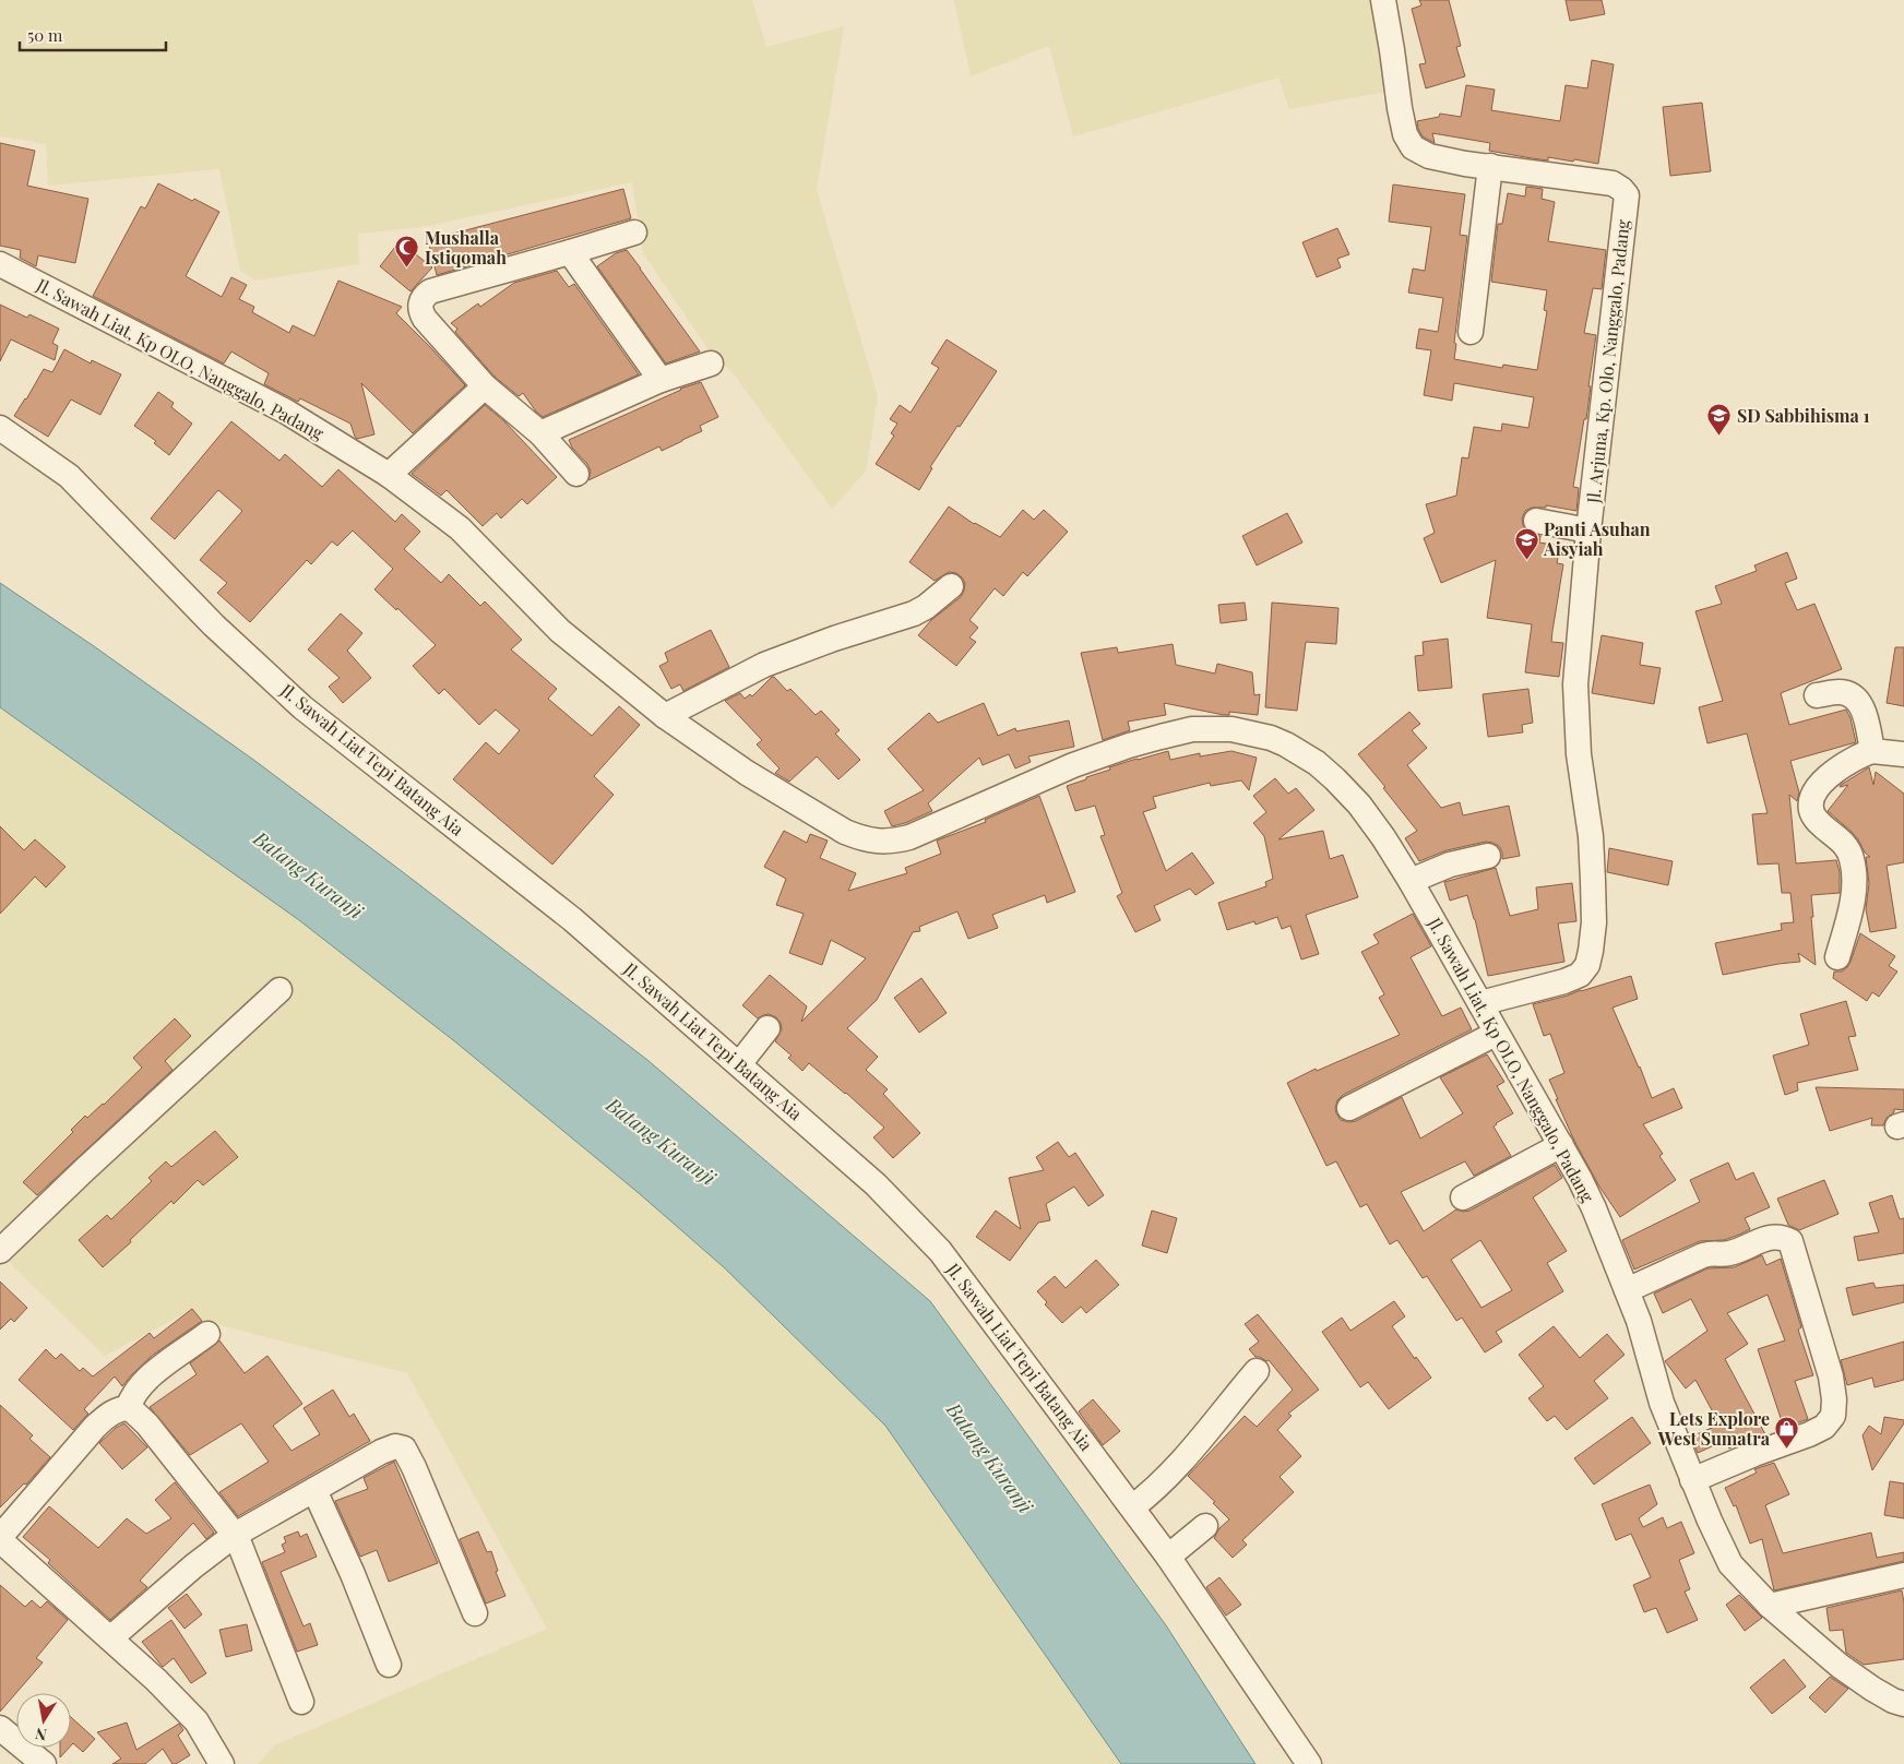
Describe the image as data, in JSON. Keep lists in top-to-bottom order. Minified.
{"streets":{"street":["Jl. Sawah Liat, Kp OLO, Nanggalo, Padang","Jl. Arjuna, Kp. Olo, Nanggalo, Padang","Jl. Sawah Liat Tepi Batang Aia"]},"crossings":[["Jl. Sawah Liat, Kp OLO, Nanggalo, Padang","Jl. Arjuna, Kp. Olo, Nanggalo, Padang"]],"water":["Batang Kuranji"],"places":{"mosque":["Mushalla Istiqomah"],"school or university":["SD Sabbihisma 1","Panti Asuhan Aisyiah"],"shop":["Lets Explore West Sumatra"]},"scale_bar":"50 m","north":"bottom"}
